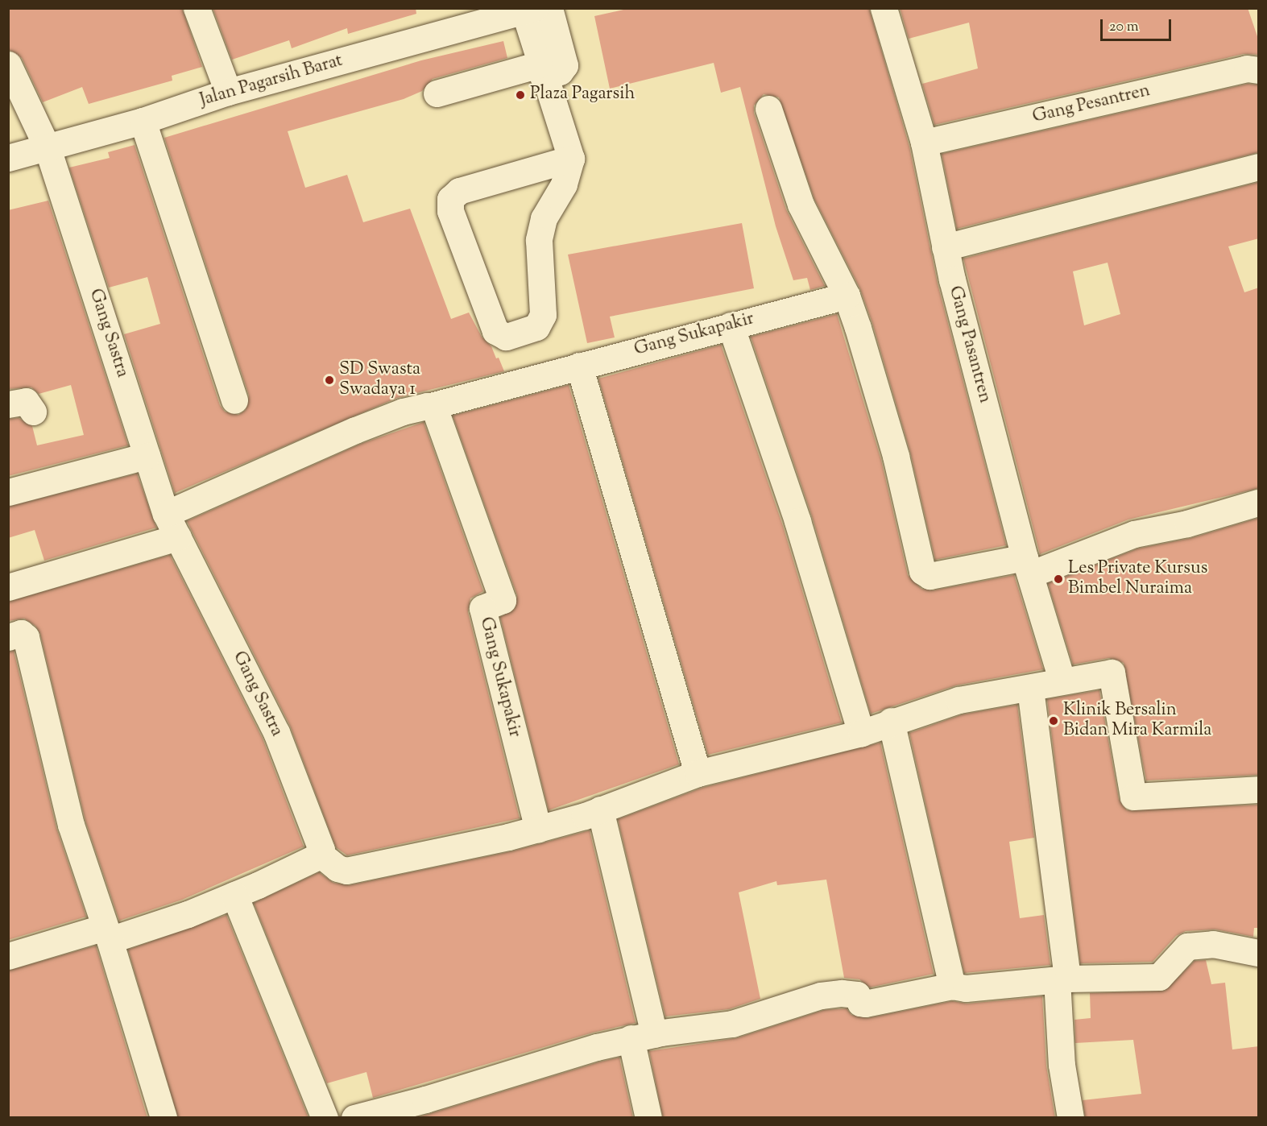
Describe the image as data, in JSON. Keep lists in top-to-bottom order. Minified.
{"streets":{"street":["Jalan Pagarsih Barat","Gang Pesantren","Gang Sastra","Gang Sukapakir","Gang Pasantren"]},"crossings":[["Jalan Pagarsih Barat","Gang Sastra"],["Gang Pesantren","Gang Pasantren"],["Gang Sastra","Gang Sukapakir"]],"places":["Plaza Pagarsih","SD Swasta Swadaya 1","Les Private Kursus Bimbel Nuraima","Klinik Bersalin Bidan Mira Karmila"],"scale_bar":"20 m"}
